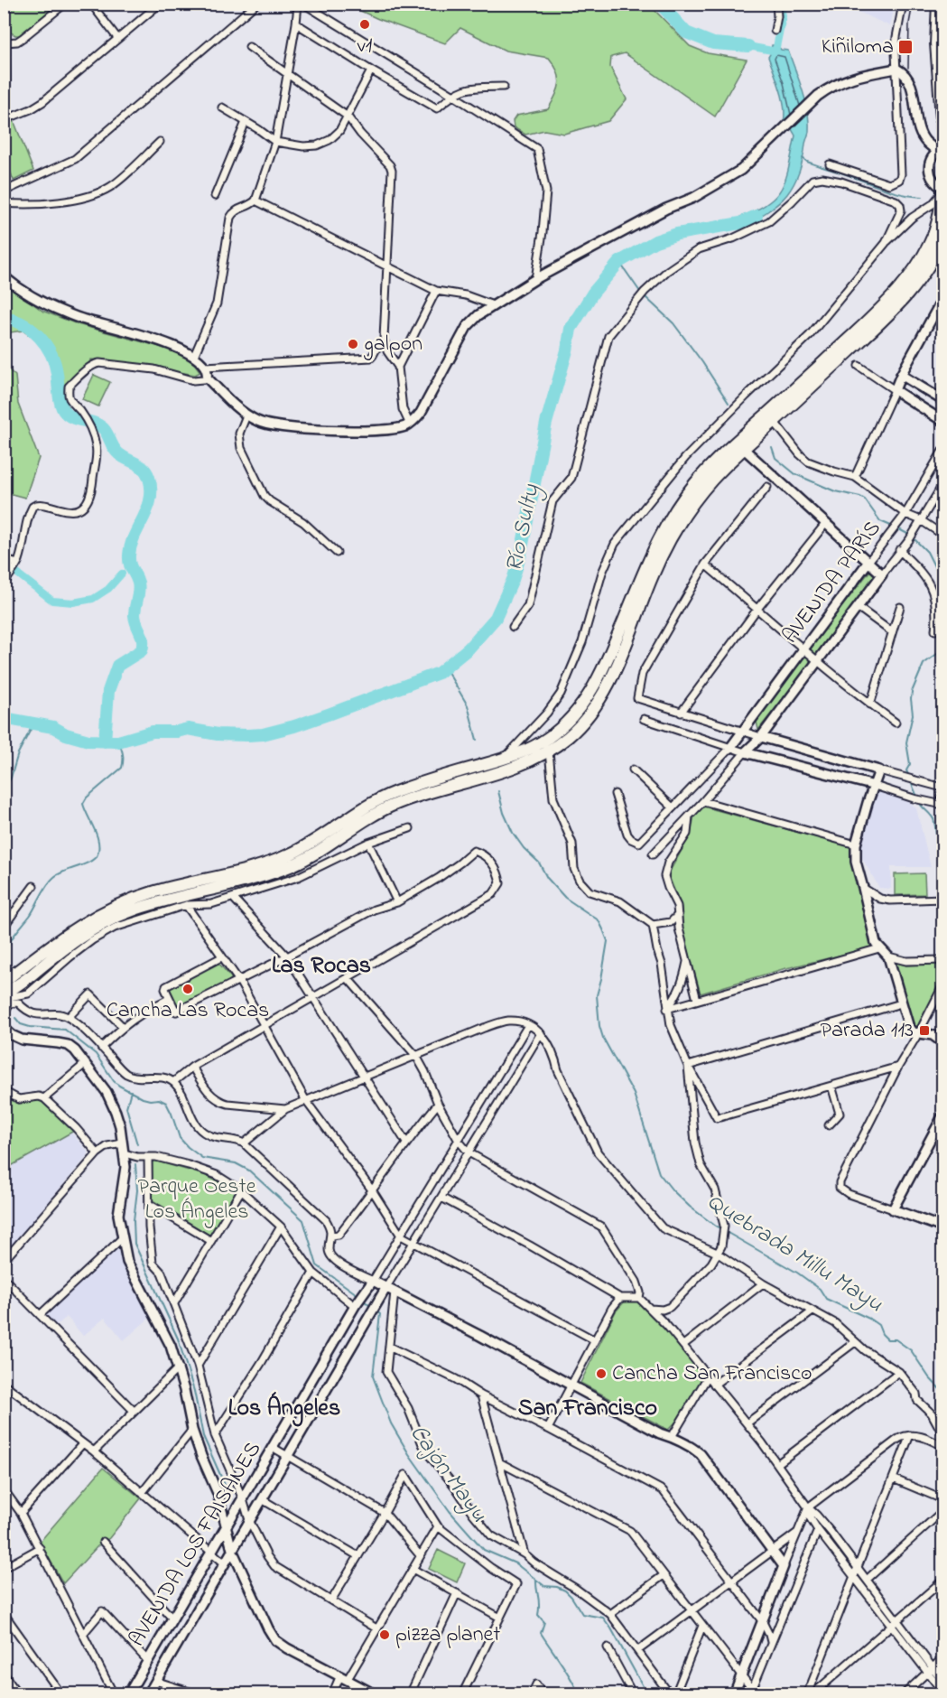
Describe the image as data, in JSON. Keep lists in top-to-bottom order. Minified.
{"streets":{"street":["AVENIDA PARÍS","AVENIDA LOS FAISANES"]},"districts":["Las Rocas","Los Ángeles","San Francisco"],"water":["Río Sulty","Quebrada Millu Mayu","Cajón Mayu"],"parks":["Parque Oeste Los Ángeles"],"places":{"other":["v1","galpon","Cancha Las Rocas","Cancha San Francisco","pizza planet"],"transit":["Kiñiloma","Parada 113"]}}
